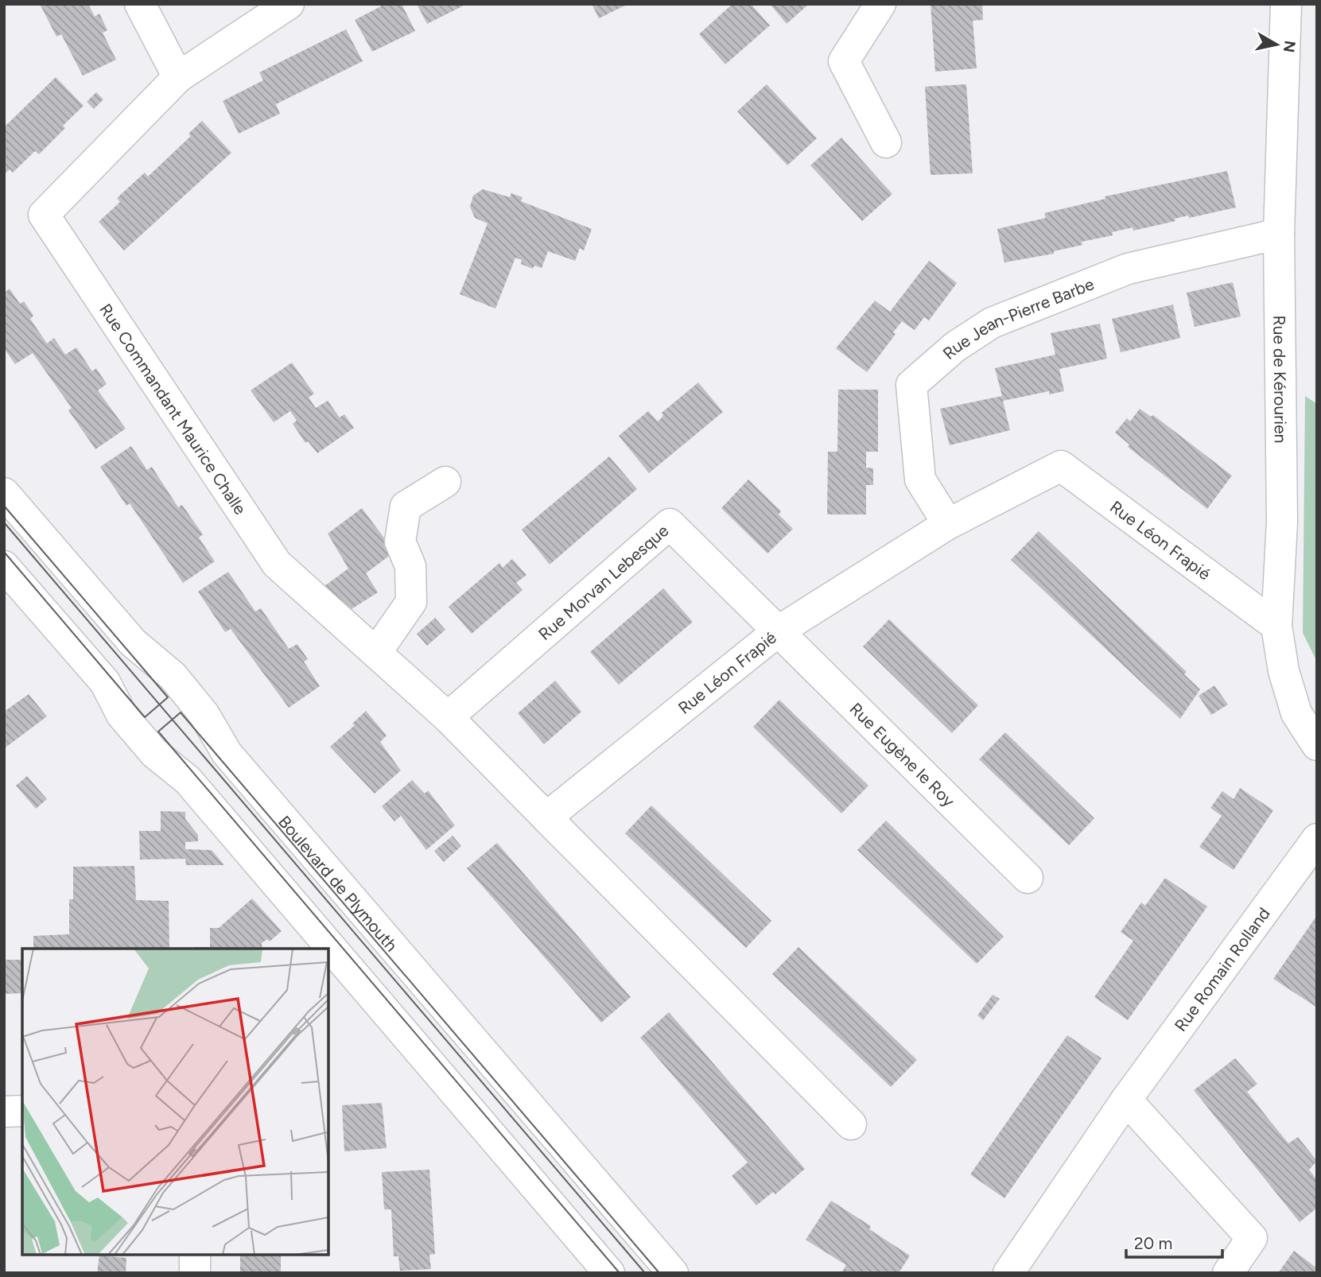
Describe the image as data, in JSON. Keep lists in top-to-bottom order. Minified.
{"streets":{"street":["Rue Jean-Pierre Barbe","Rue de Kérourien","Rue Commandant Maurice Challe","Rue Léon Frapié","Rue Morvan Lebesque","Rue Eugène le Roy","Boulevard de Plymouth","Rue Romain Rolland"]},"crossings":[["Rue Jean-Pierre Barbe","Rue de Kérourien"],["Rue Jean-Pierre Barbe","Rue Léon Frapié"],["Rue de Kérourien","Rue Léon Frapié"],["Rue Commandant Maurice Challe","Rue Léon Frapié"],["Rue Commandant Maurice Challe","Rue Morvan Lebesque"],["Rue Léon Frapié","Rue Morvan Lebesque"],["Rue Léon Frapié","Rue Eugène le Roy"],["Rue Morvan Lebesque","Rue Eugène le Roy"]],"scale_bar":"20 m","north":"right"}
